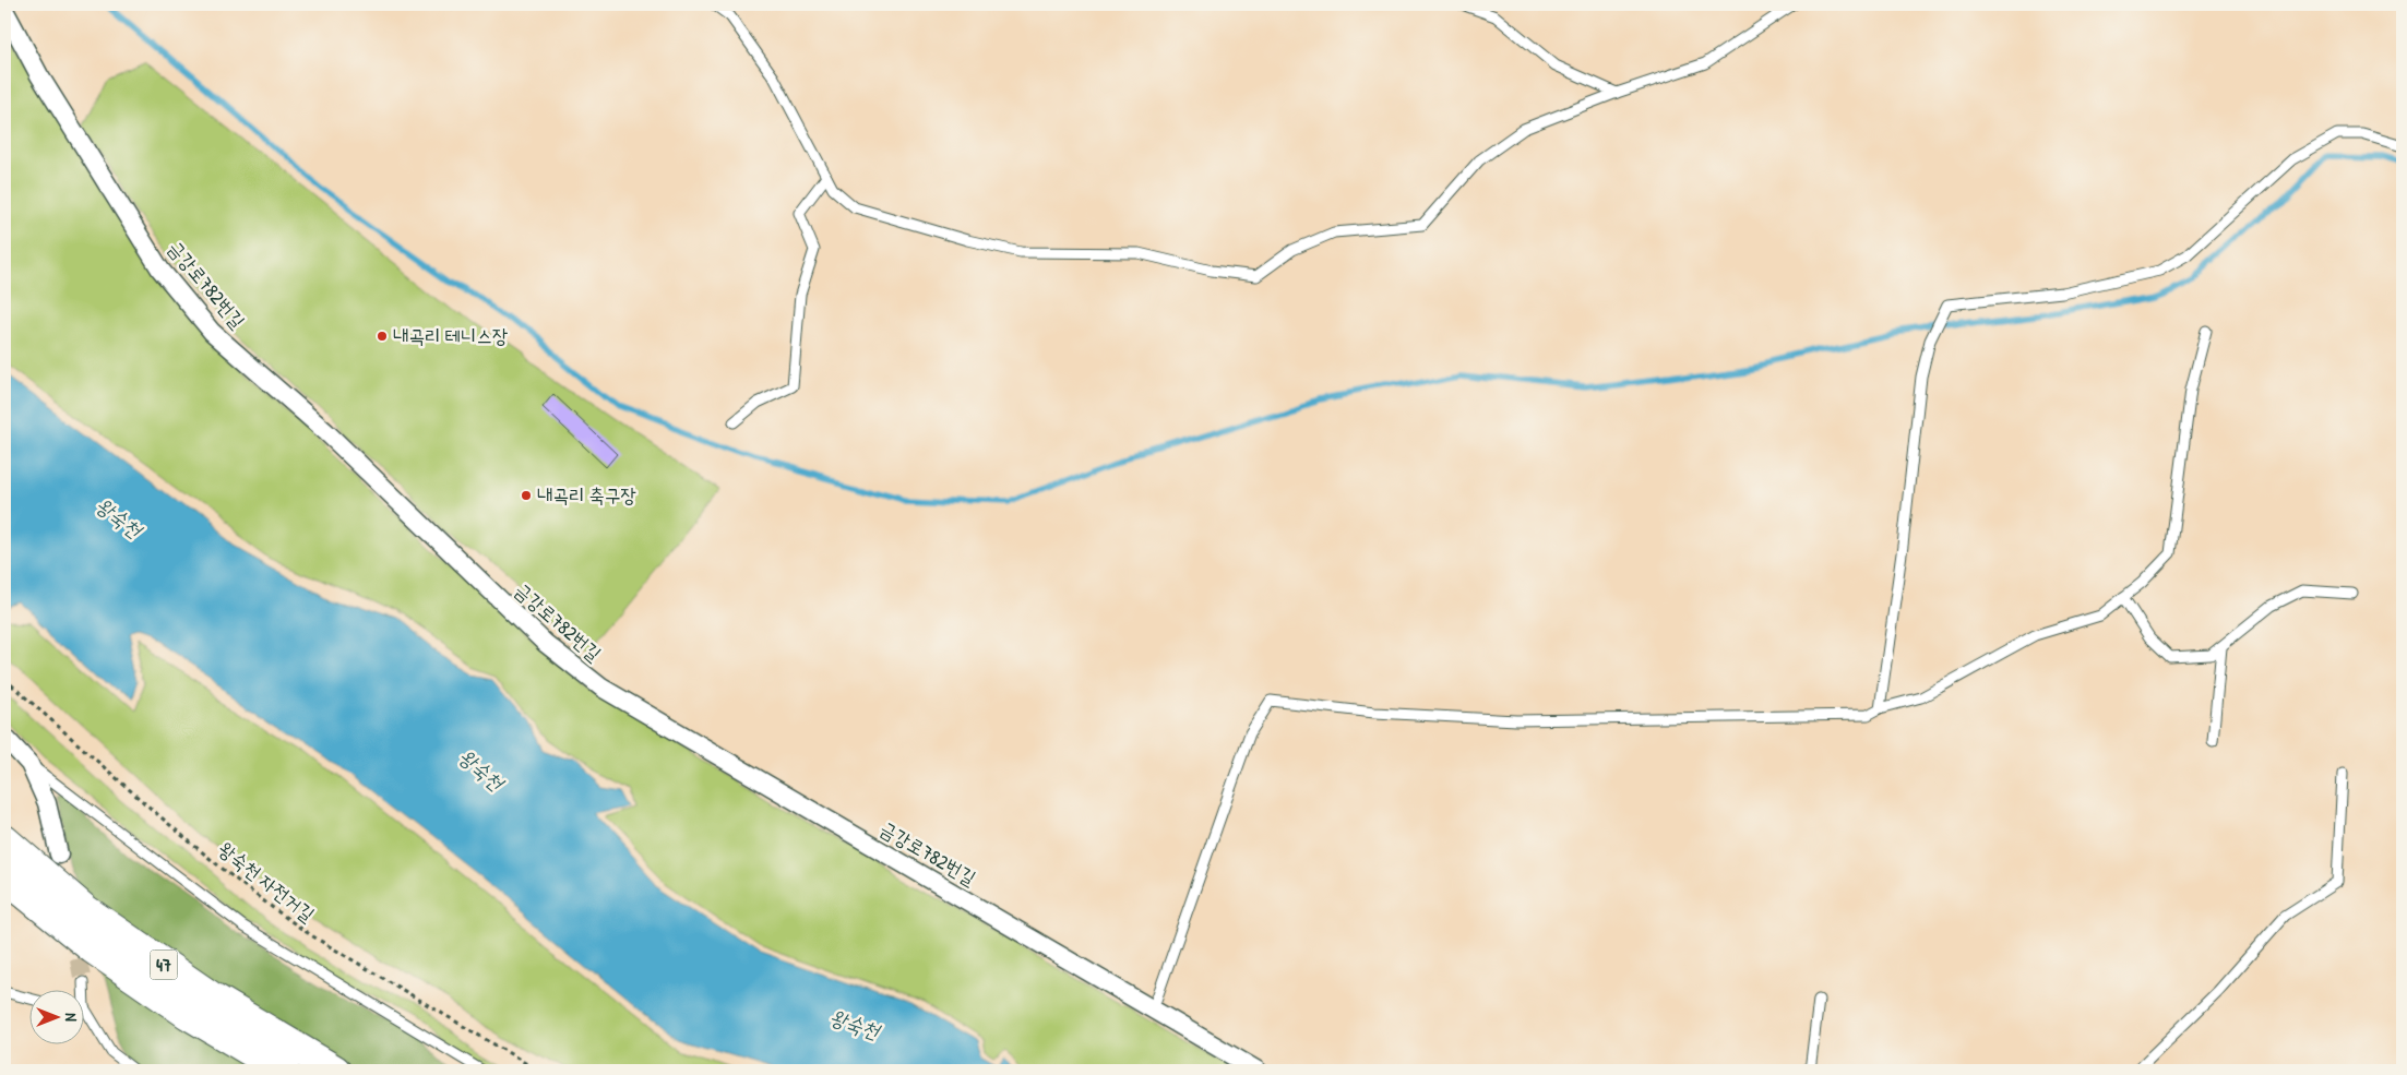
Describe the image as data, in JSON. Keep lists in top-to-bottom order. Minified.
{"streets":{"highway":["47"],"street":["금강로782번길"],"path":["왕숙천 자전거길"]},"water":["왕숙천"],"places":["내곡리 테니스장","내곡리 축구장"],"north":"right"}
